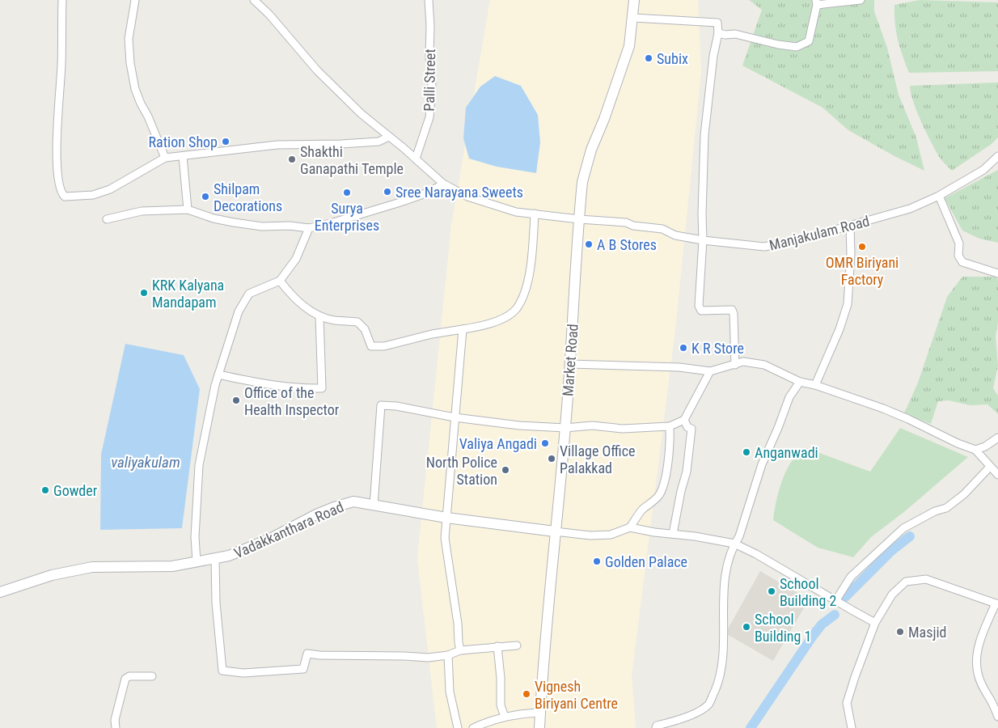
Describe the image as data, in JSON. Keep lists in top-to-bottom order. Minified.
{"streets":{"main road":["Market Road","Vadakkanthara Road"],"street":["Palli Street","Manjakulam Road"]},"crossings":[["Palli Street","Manjakulam Road"],["Manjakulam Road","Market Road"],["Market Road","Vadakkanthara Road"]],"water":["valiyakulam"],"places":["Subix","Ration Shop","Shakthi Ganapathi Temple","Sree Narayana Sweets","Surya Enterprises","Shilpam Decorations","A B Stores","OMR Biriyani Factory","KRK Kalyana Mandapam","K R Store","Office of the Health Inspector","Valiya Angadi","Anganwadi","Village Office Palakkad","North Police Station","Gowder","Golden Palace","School Building 2","School Building 1","Masjid","Vignesh Biriyani Centre"]}
